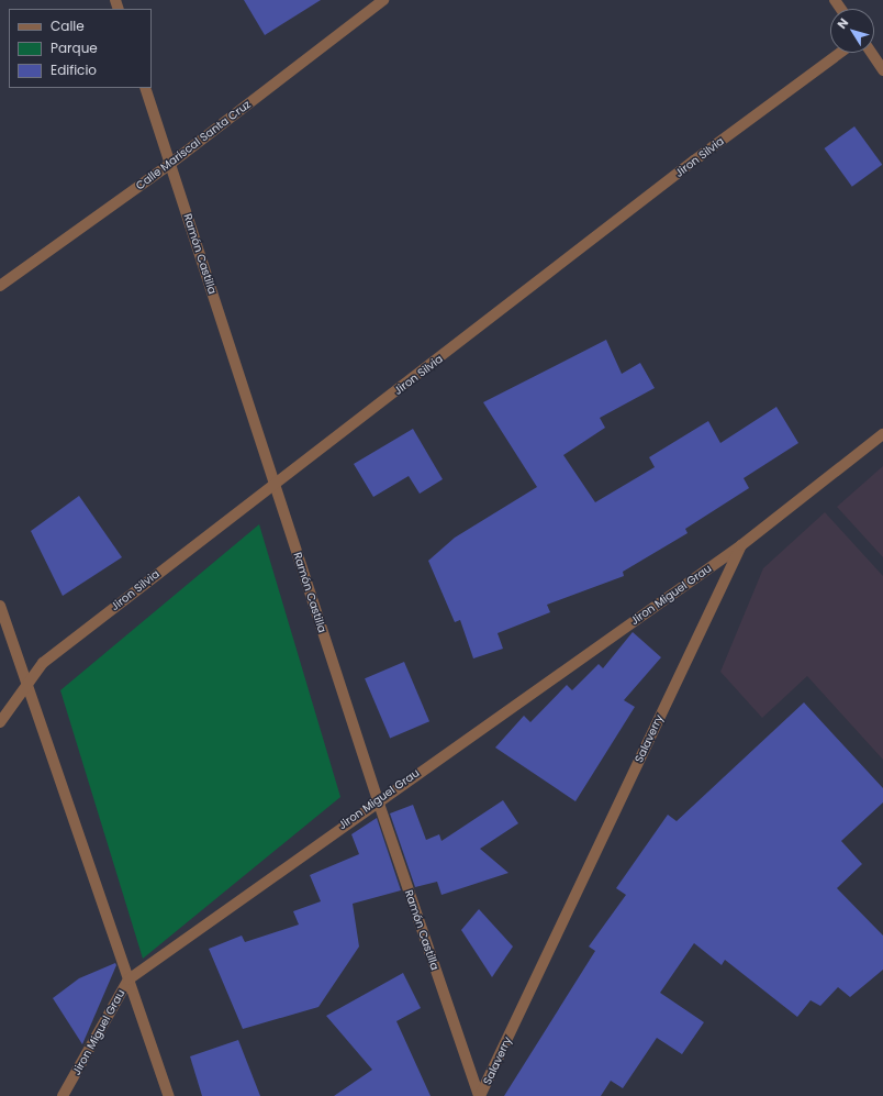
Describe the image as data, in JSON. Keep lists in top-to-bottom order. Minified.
{"streets":{"street":["Calle Mariscal Santa Cruz","Jiron Silvia","Ramón Castilla","Jiron Miguel Grau","Salaverry"]},"crossings":[["Calle Mariscal Santa Cruz","Ramón Castilla"],["Jiron Silvia","Ramón Castilla"],["Ramón Castilla","Jiron Miguel Grau"],["Ramón Castilla","Salaverry"],["Jiron Miguel Grau","Salaverry"]],"legend":["Calle","Parque","Edificio"],"north":"top left"}
